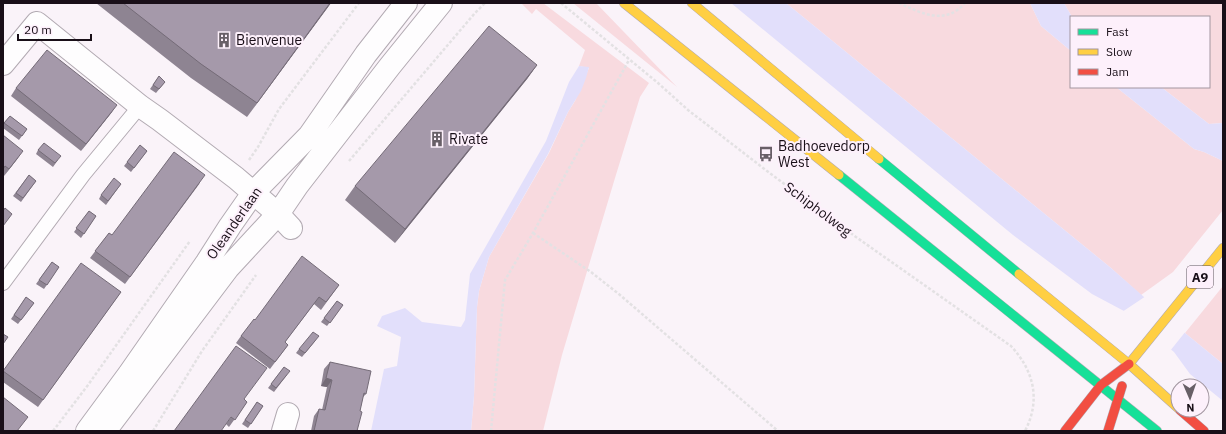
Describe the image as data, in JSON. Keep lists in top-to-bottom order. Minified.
{"streets":{"main road":["A9"],"street":["Oleanderlaan"],"path":["Schipholweg"]},"places":{"building":["Bienvenue","Rivate"],"bus stop":["Badhoevedorp West"]},"legend":["Fast","Slow","Jam"],"scale_bar":"20 m","north":"bottom"}
